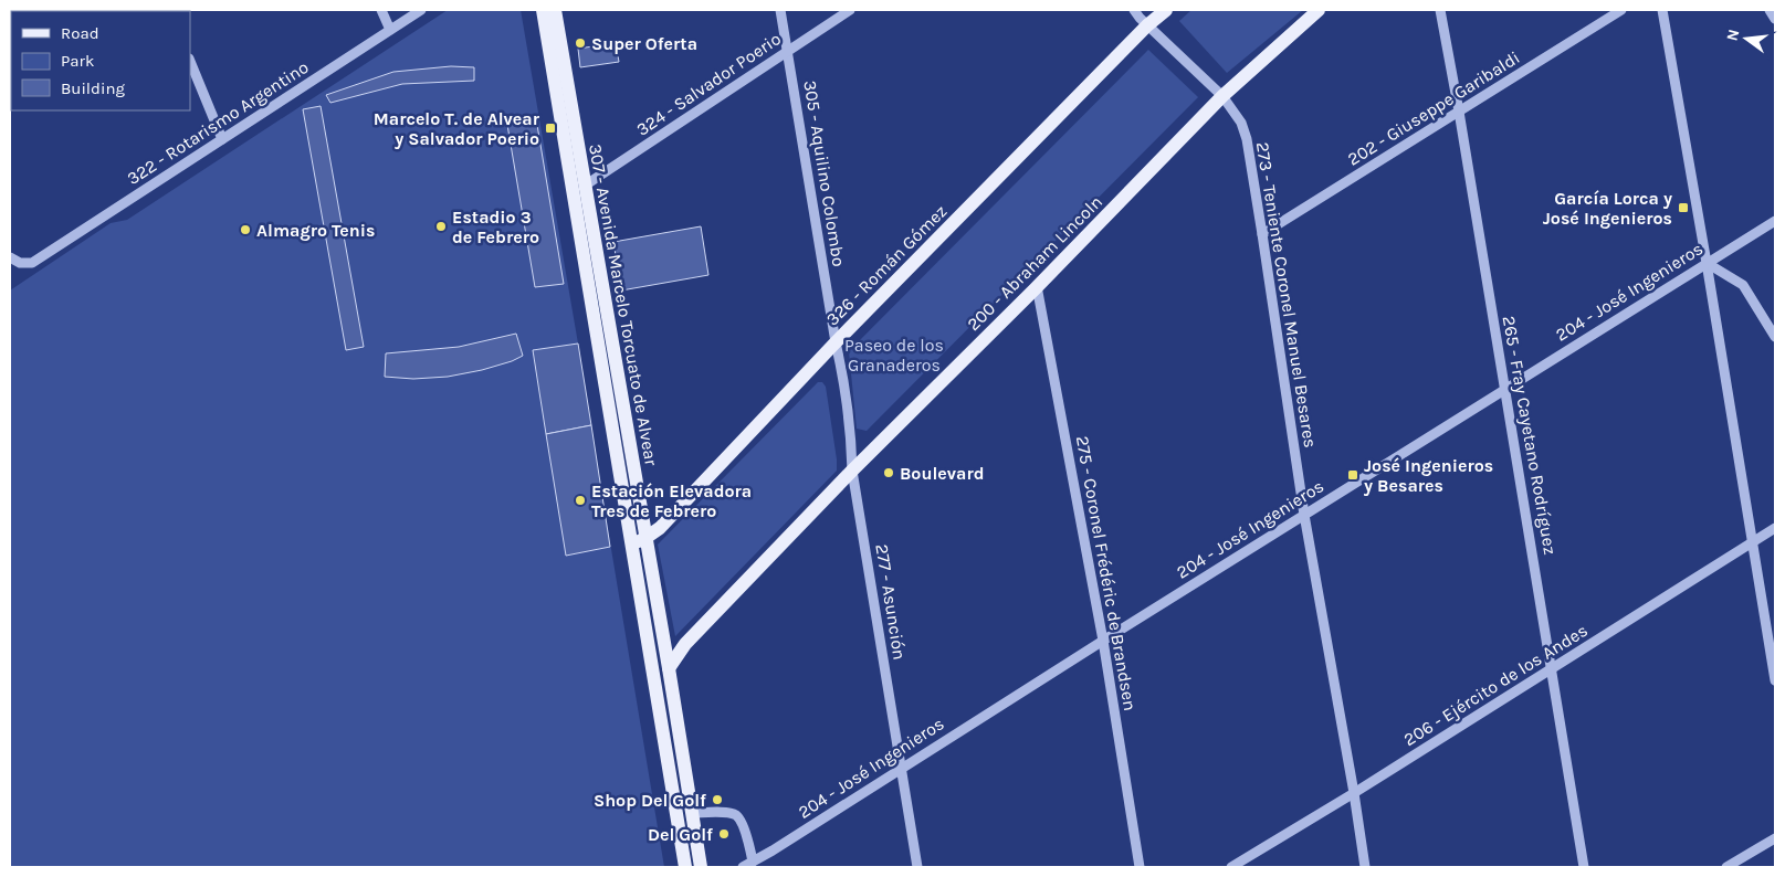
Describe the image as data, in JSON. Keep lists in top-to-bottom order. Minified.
{"streets":{"main road":["200 - Abraham Lincoln","326 - Román Gómez","307 - Avenida Marcelo Torcuato de Alvear"],"street":["324 - Salvador Poerio","202 - Giuseppe Garibaldi","322 - Rotarismo Argentino","305 - Aquilino Colombo","204 - José Ingenieros","273 - Teniente Coronel Manuel Besares","265 - Fray Cayetano Rodríguez","275 - Coronel Frédéric de Brandsen","277 - Asunción","206 - Ejército de los Andes"]},"crossings":[["324 - Salvador Poerio","305 - Aquilino Colombo"],["324 - Salvador Poerio","307 - Avenida Marcelo Torcuato de Alvear"],["202 - Giuseppe Garibaldi","273 - Teniente Coronel Manuel Besares"],["202 - Giuseppe Garibaldi","265 - Fray Cayetano Rodríguez"],["305 - Aquilino Colombo","326 - Román Gómez"],["305 - Aquilino Colombo","277 - Asunción"],["200 - Abraham Lincoln","273 - Teniente Coronel Manuel Besares"],["200 - Abraham Lincoln","307 - Avenida Marcelo Torcuato de Alvear"],["200 - Abraham Lincoln","275 - Coronel Frédéric de Brandsen"],["200 - Abraham Lincoln","277 - Asunción"],["326 - Román Gómez","273 - Teniente Coronel Manuel Besares"],["326 - Román Gómez","307 - Avenida Marcelo Torcuato de Alvear"],["326 - Román Gómez","277 - Asunción"],["204 - José Ingenieros","273 - Teniente Coronel Manuel Besares"],["204 - José Ingenieros","265 - Fray Cayetano Rodríguez"],["204 - José Ingenieros","275 - Coronel Frédéric de Brandsen"],["204 - José Ingenieros","277 - Asunción"],["273 - Teniente Coronel Manuel Besares","206 - Ejército de los Andes"],["265 - Fray Cayetano Rodríguez","206 - Ejército de los Andes"]],"parks":["Paseo de los Granaderos"],"places":{"other":["Super Oferta","Estadio 3 de Febrero","Almagro Tenis","Boulevard","Estación Elevadora Tres de Febrero","Shop Del Golf","Del Golf"],"transit":["Marcelo T. de Alvear y Salvador Poerio","García Lorca y José Ingenieros","José Ingenieros y Besares"]},"legend":["Road","Park","Building"],"north":"left"}
